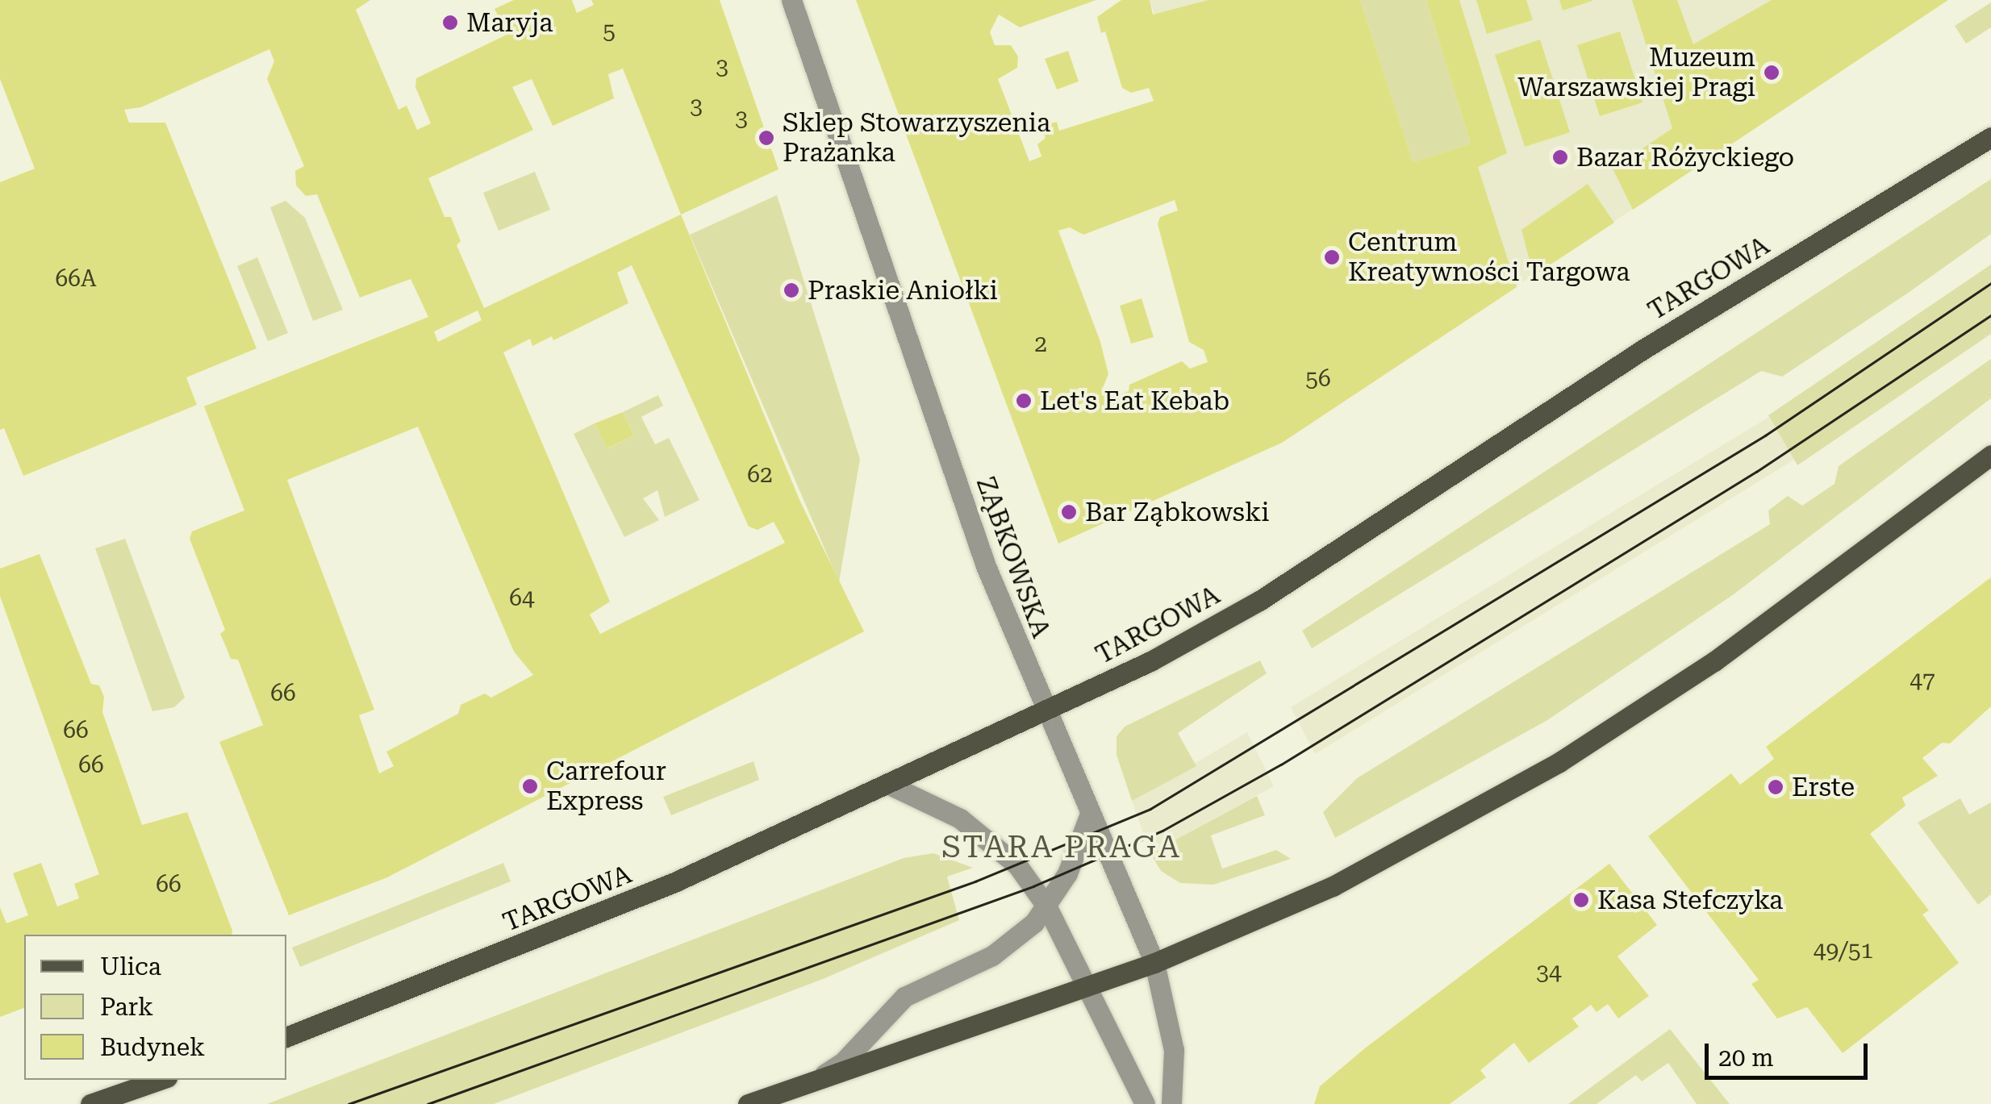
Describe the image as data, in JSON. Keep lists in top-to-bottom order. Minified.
{"streets":{"main road":["TARGOWA"],"street":["ZĄBKOWSKA"]},"crossings":[["TARGOWA","ZĄBKOWSKA"]],"districts":["STARA PRAGA"],"places":["Maryja","Muzeum Warszawskiej Pragi","Sklep Stowarzyszenia Prażanka","Bazar Różyckiego","Centrum Kreatywności Targowa","Praskie Aniołki","Let's Eat Kebab","Bar Ząbkowski","Carrefour Express","Erste","Kasa Stefczyka"],"house_numbers":["5","3","3","3","66A","2","56","62","64","47","66","66","66","66","49/51","34"],"legend":["Ulica","Park","Budynek"],"scale_bar":"20 m"}
